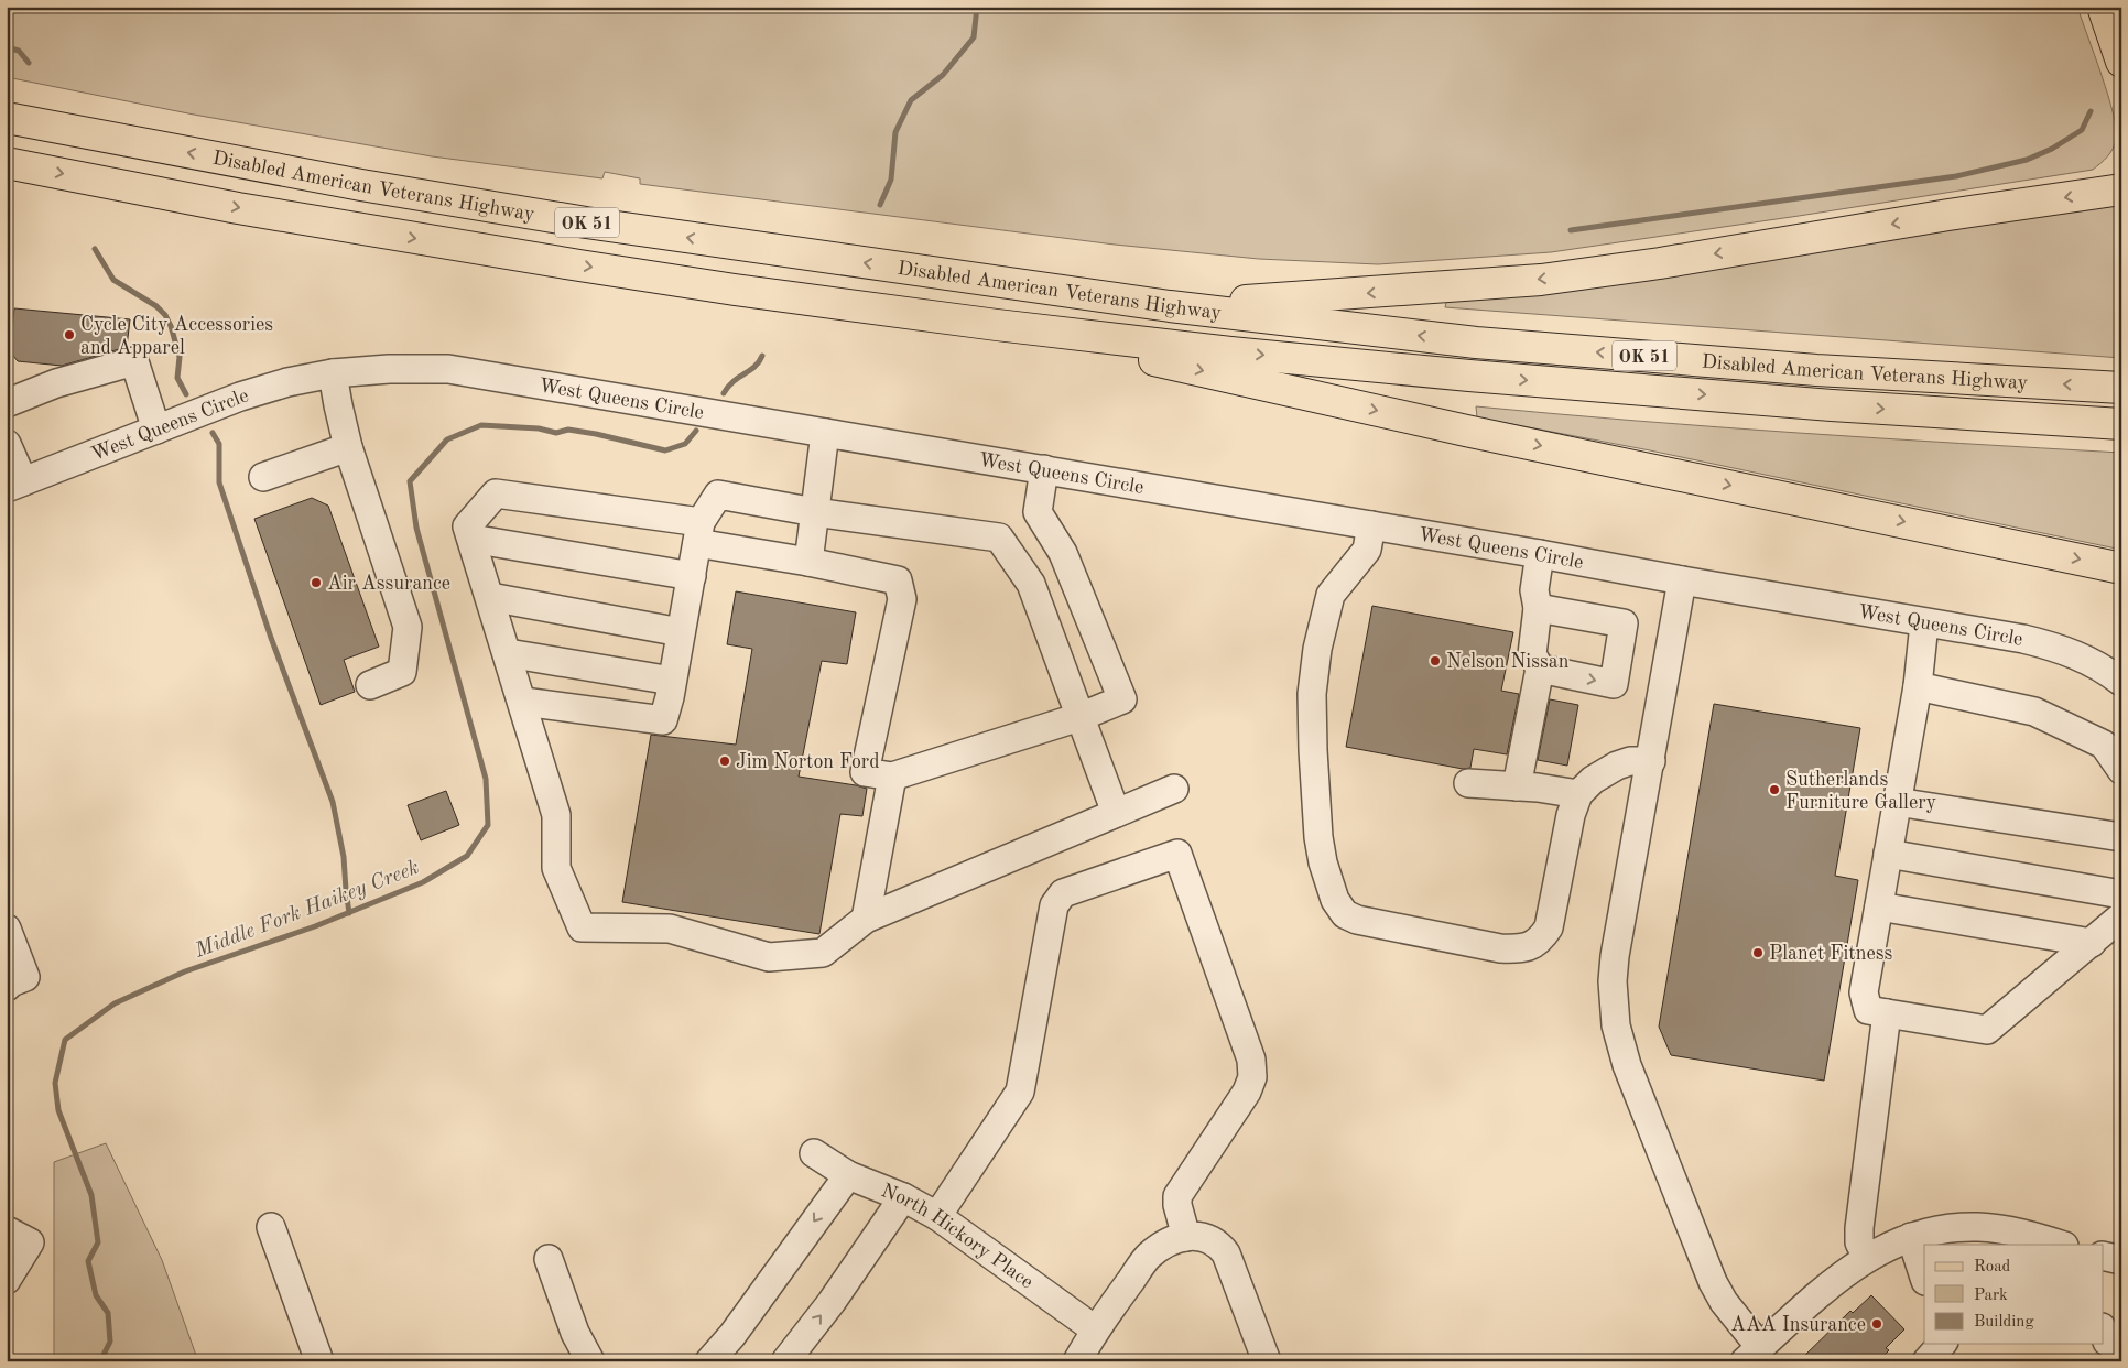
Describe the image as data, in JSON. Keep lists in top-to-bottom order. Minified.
{"streets":{"main road":["Disabled American Veterans Highway","OK 51"],"street":["West Queens Circle","North Hickory Place"]},"water":["Middle Fork Haikey Creek"],"places":["Cycle City Accessories and Apparel","Air Assurance","Nelson Nissan","Jim Norton Ford","Sutherlands Furniture Gallery","Planet Fitness","AAA Insurance"],"legend":["Road","Park","Building"]}
